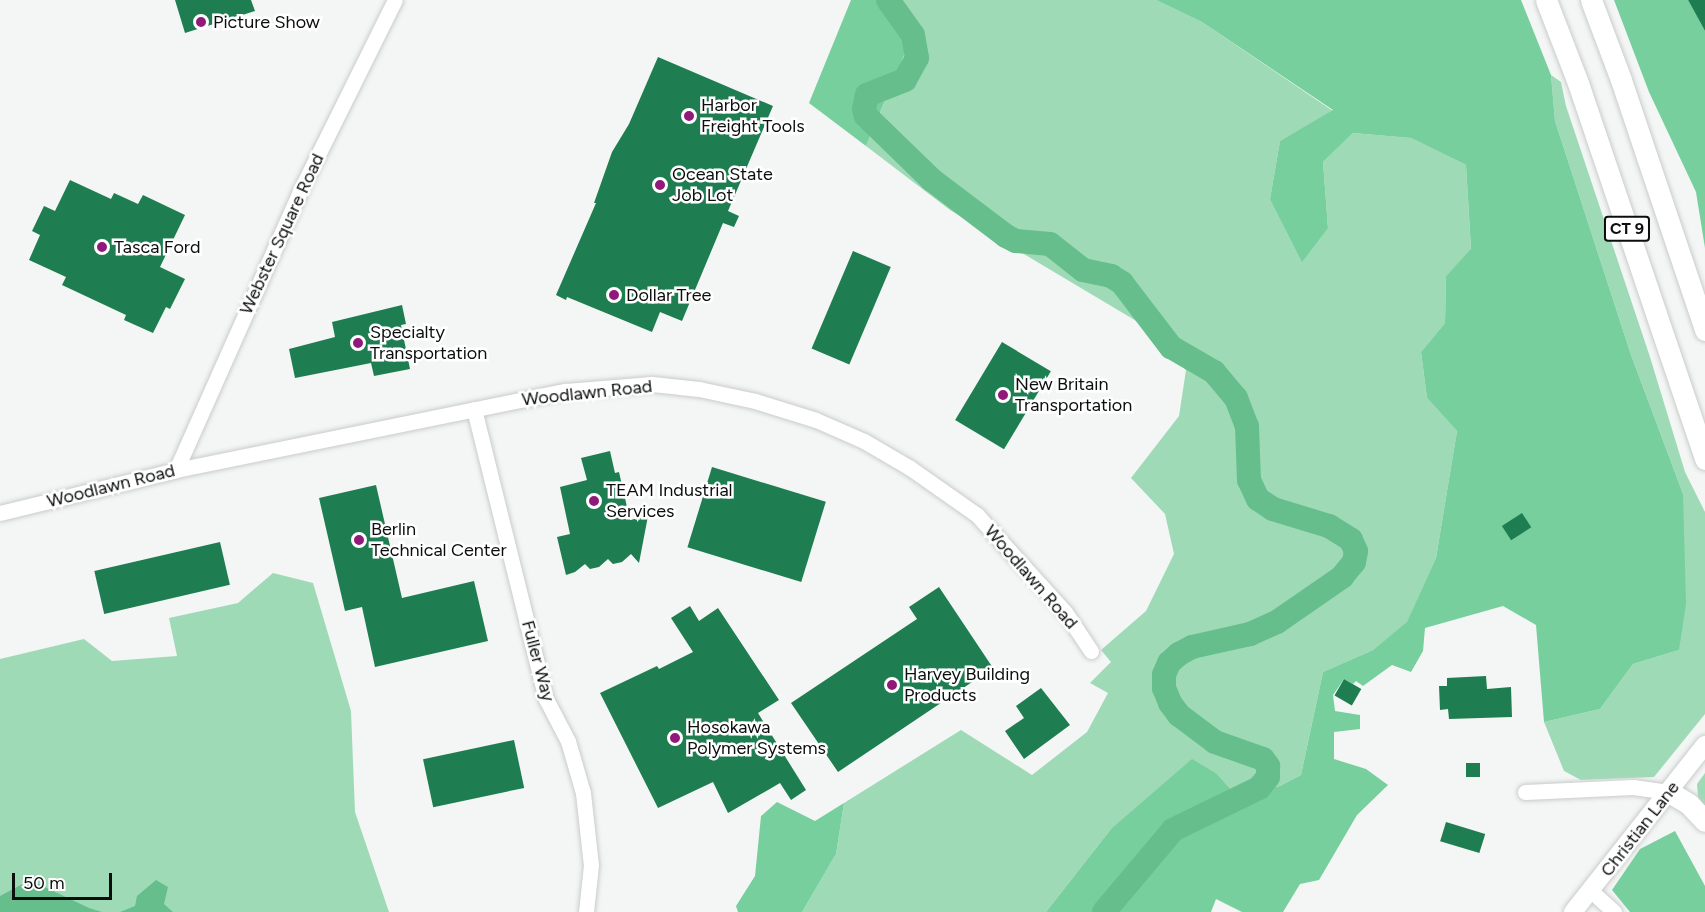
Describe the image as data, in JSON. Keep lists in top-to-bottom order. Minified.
{"streets":{"highway":["CT 9"],"main road":["Christian Lane"],"street":["Webster Square Road","Woodlawn Road","Fuller Way"]},"crossings":[["Webster Square Road","Woodlawn Road"],["Woodlawn Road","Fuller Way"]],"places":["Picture Show","Harbor Freight Tools","Ocean State Job Lot","Tasca Ford","Dollar Tree","Specialty Transportation","New Britain Transportation","TEAM Industrial Services","Berlin Technical Center","Harvey Building Products","Hosokawa Polymer Systems"],"scale_bar":"50 m"}
